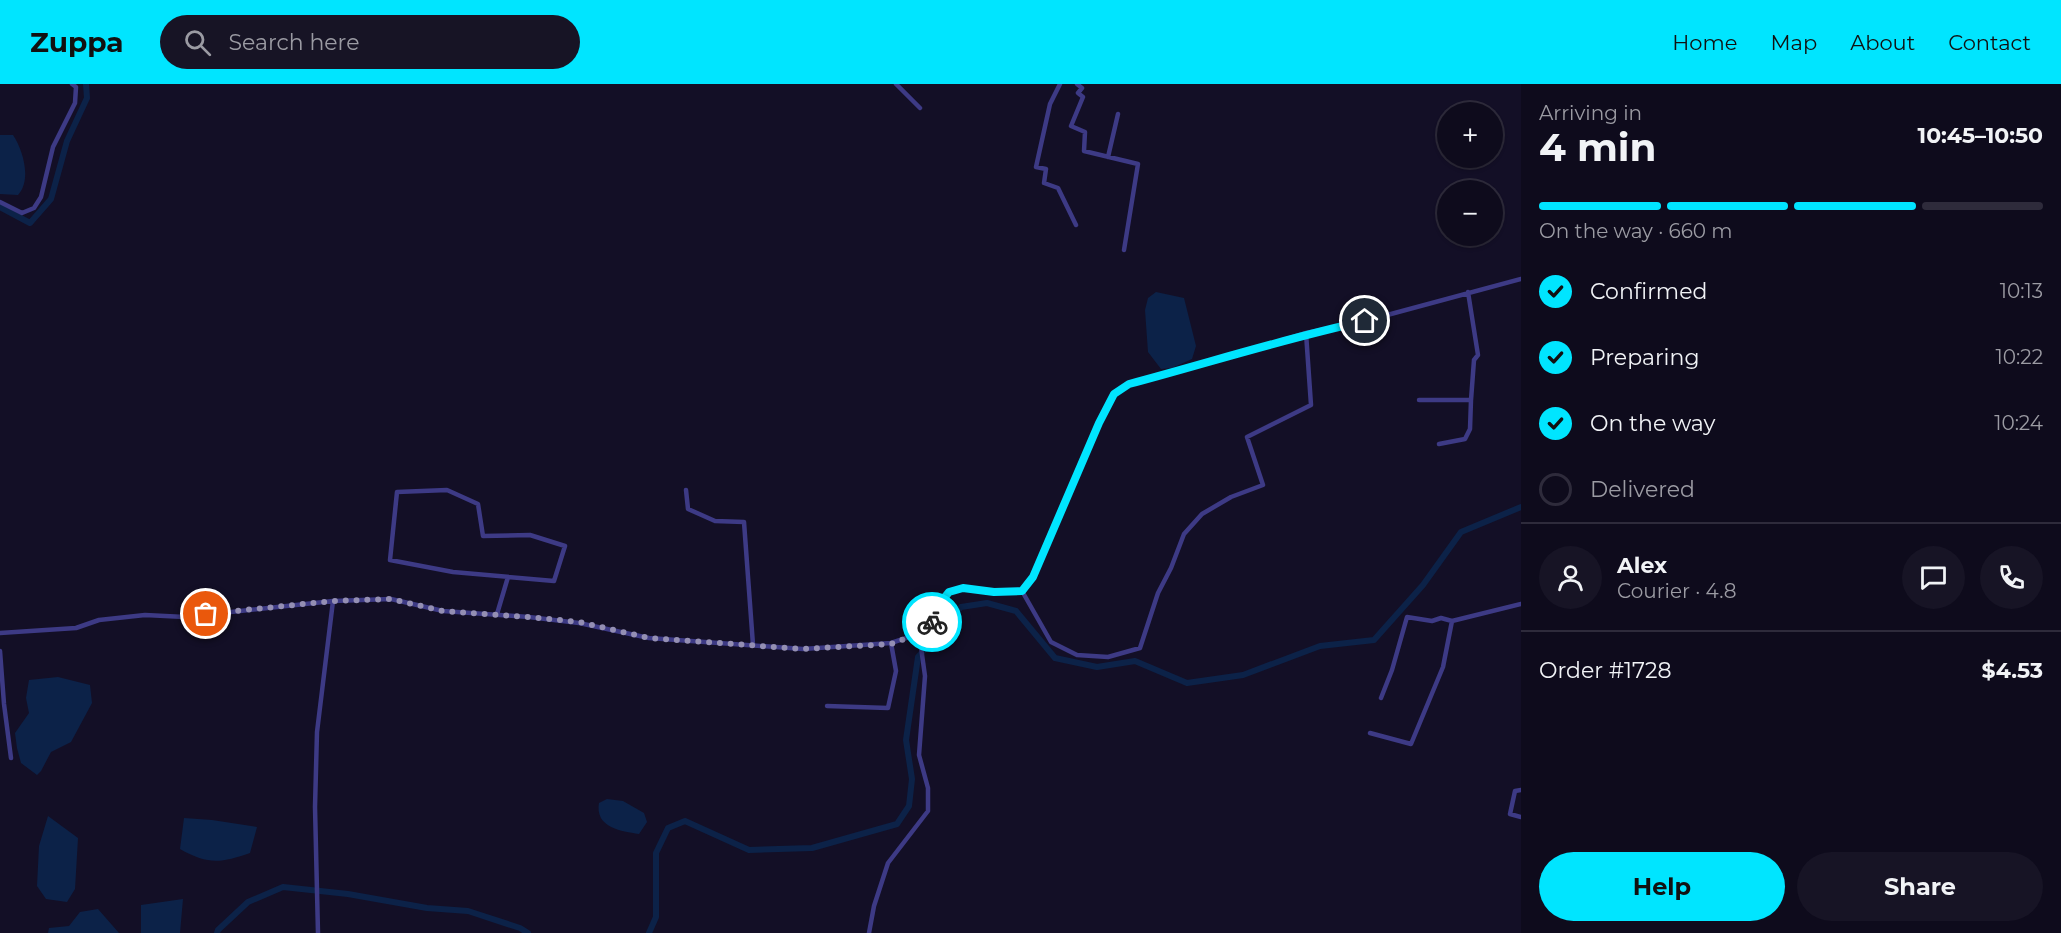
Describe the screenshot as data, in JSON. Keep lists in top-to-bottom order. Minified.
{"page":{"header":"Zuppa","search":"Search here","nav":["Home","Map","About","Contact"],"heading":["4 min","Arriving in","10:45–10:50"],"panel":["Alex","Courier · 4.8","Order #1728","$4.53"],"map_buttons":["+","−"],"bar":"On the way · 660 m","list":[["Confirmed","10:13"],["Preparing","10:22"],["On the way","10:24"],"Delivered"],"buttons":["Help","Share"]}}
